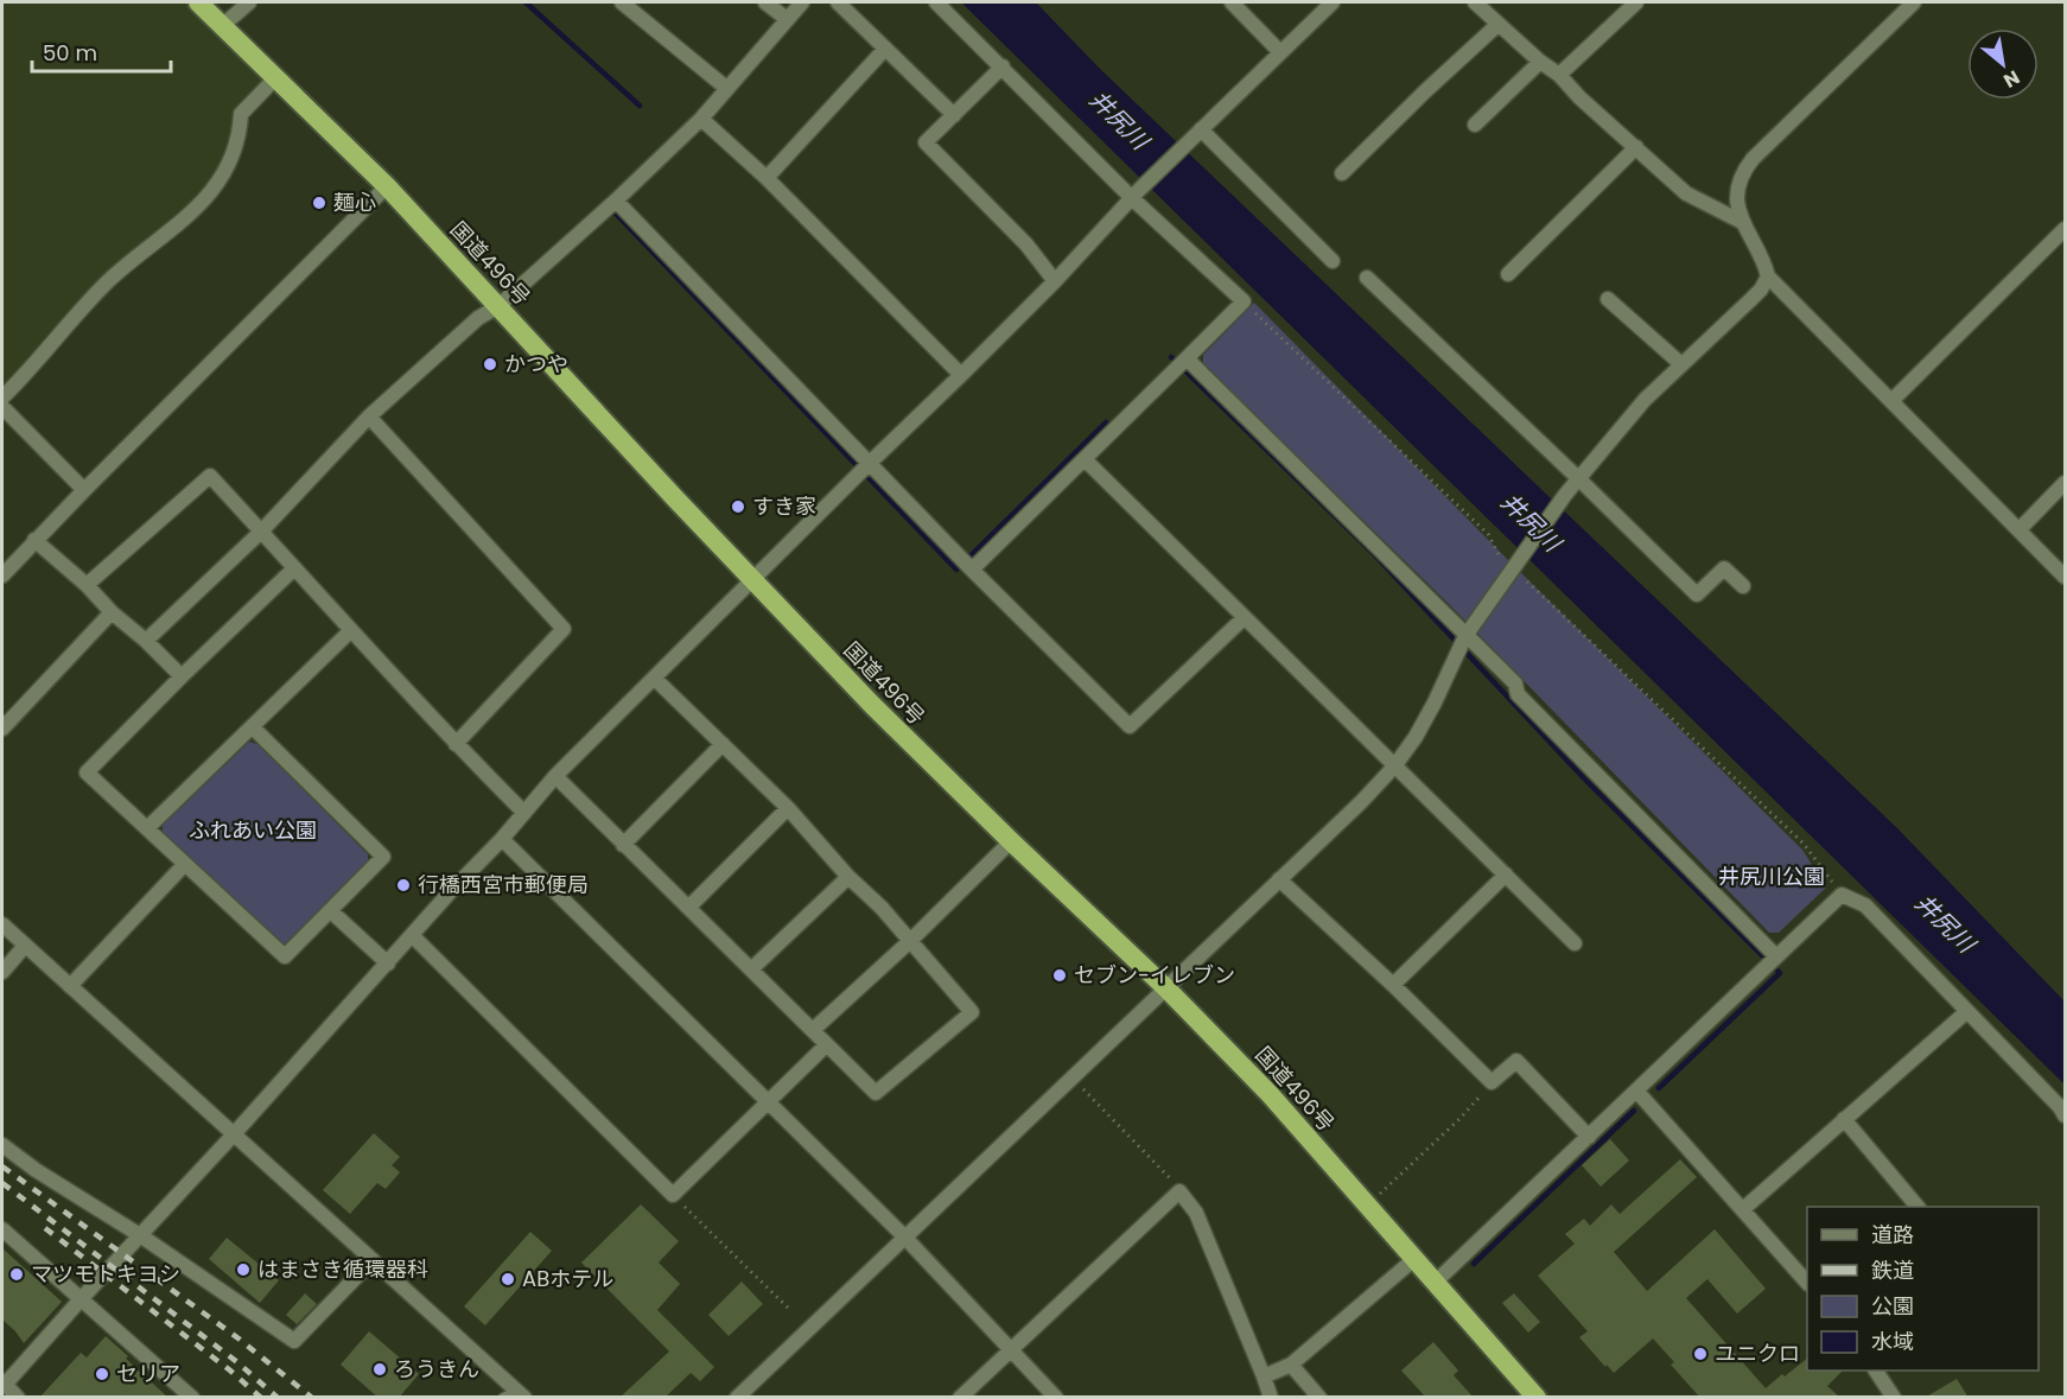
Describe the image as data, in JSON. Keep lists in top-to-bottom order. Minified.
{"streets":{"highway":["国道496号"]},"water":["井尻川"],"parks":["ふれあい公園","井尻川公園"],"places":["麺心","かつや","すき家","行橋西宮市郵便局","セブン-イレブン","はまさき循環器科","マツモトキヨシ","ABホテル","ユニクロ","ろうきん","セリア"],"legend":["道路","鉄道","公園","水域"],"scale_bar":"50 m","north":"bottom right"}
